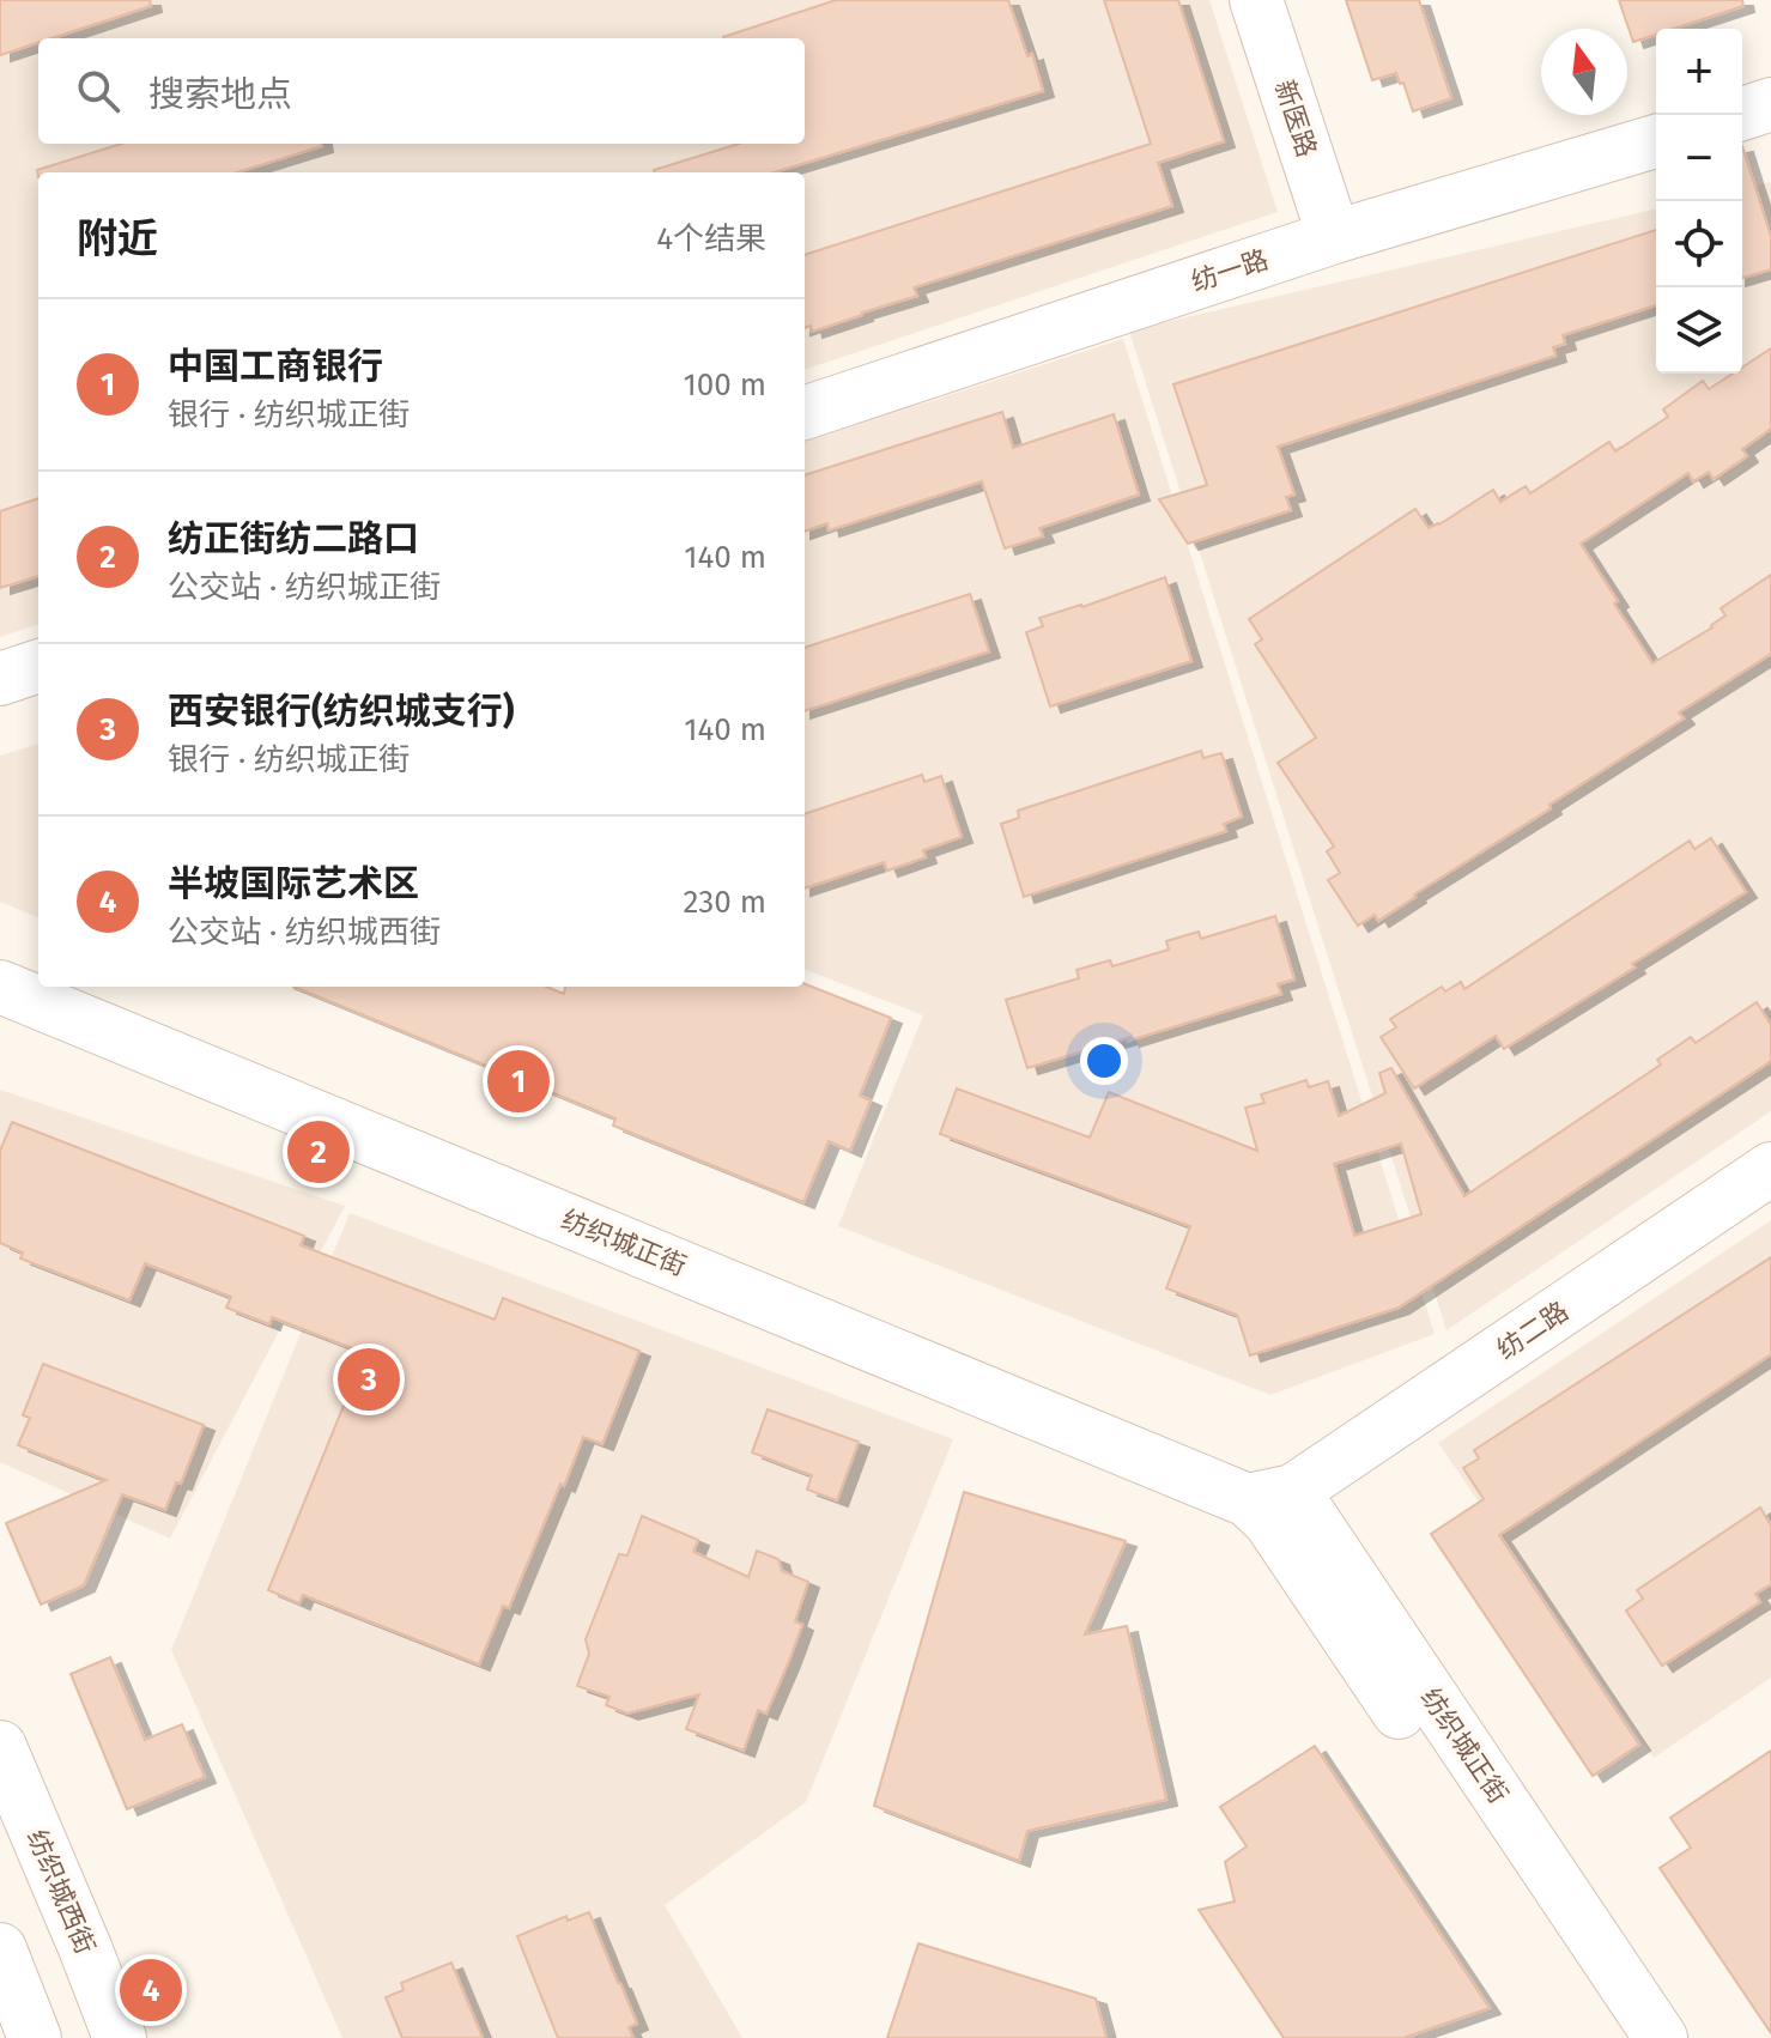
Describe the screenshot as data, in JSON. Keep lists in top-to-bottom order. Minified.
{"streets":{"street":["新医路","纺一路","纺织城正街","纺二路","纺织城西街"]},"crossings":[["新医路","纺一路"],["纺织城正街","纺二路"]],"north":"top","page":{"map_buttons":["+","−"],"search":"搜索地点","heading":["附近","4个结果"],"list":[{"mark":"1","name":"中国工商银行","note":"银行 · 纺织城正街","value":"100 m"},{"mark":"2","name":"纺正街纺二路口","note":"公交站 · 纺织城正街","value":"140 m"},{"mark":"3","name":"西安银行(纺织城支行)","note":"银行 · 纺织城正街","value":"140 m"},{"mark":"4","name":"半坡国际艺术区","note":"公交站 · 纺织城西街","value":"230 m"}],"pins":["1","2","3","4"]}}
